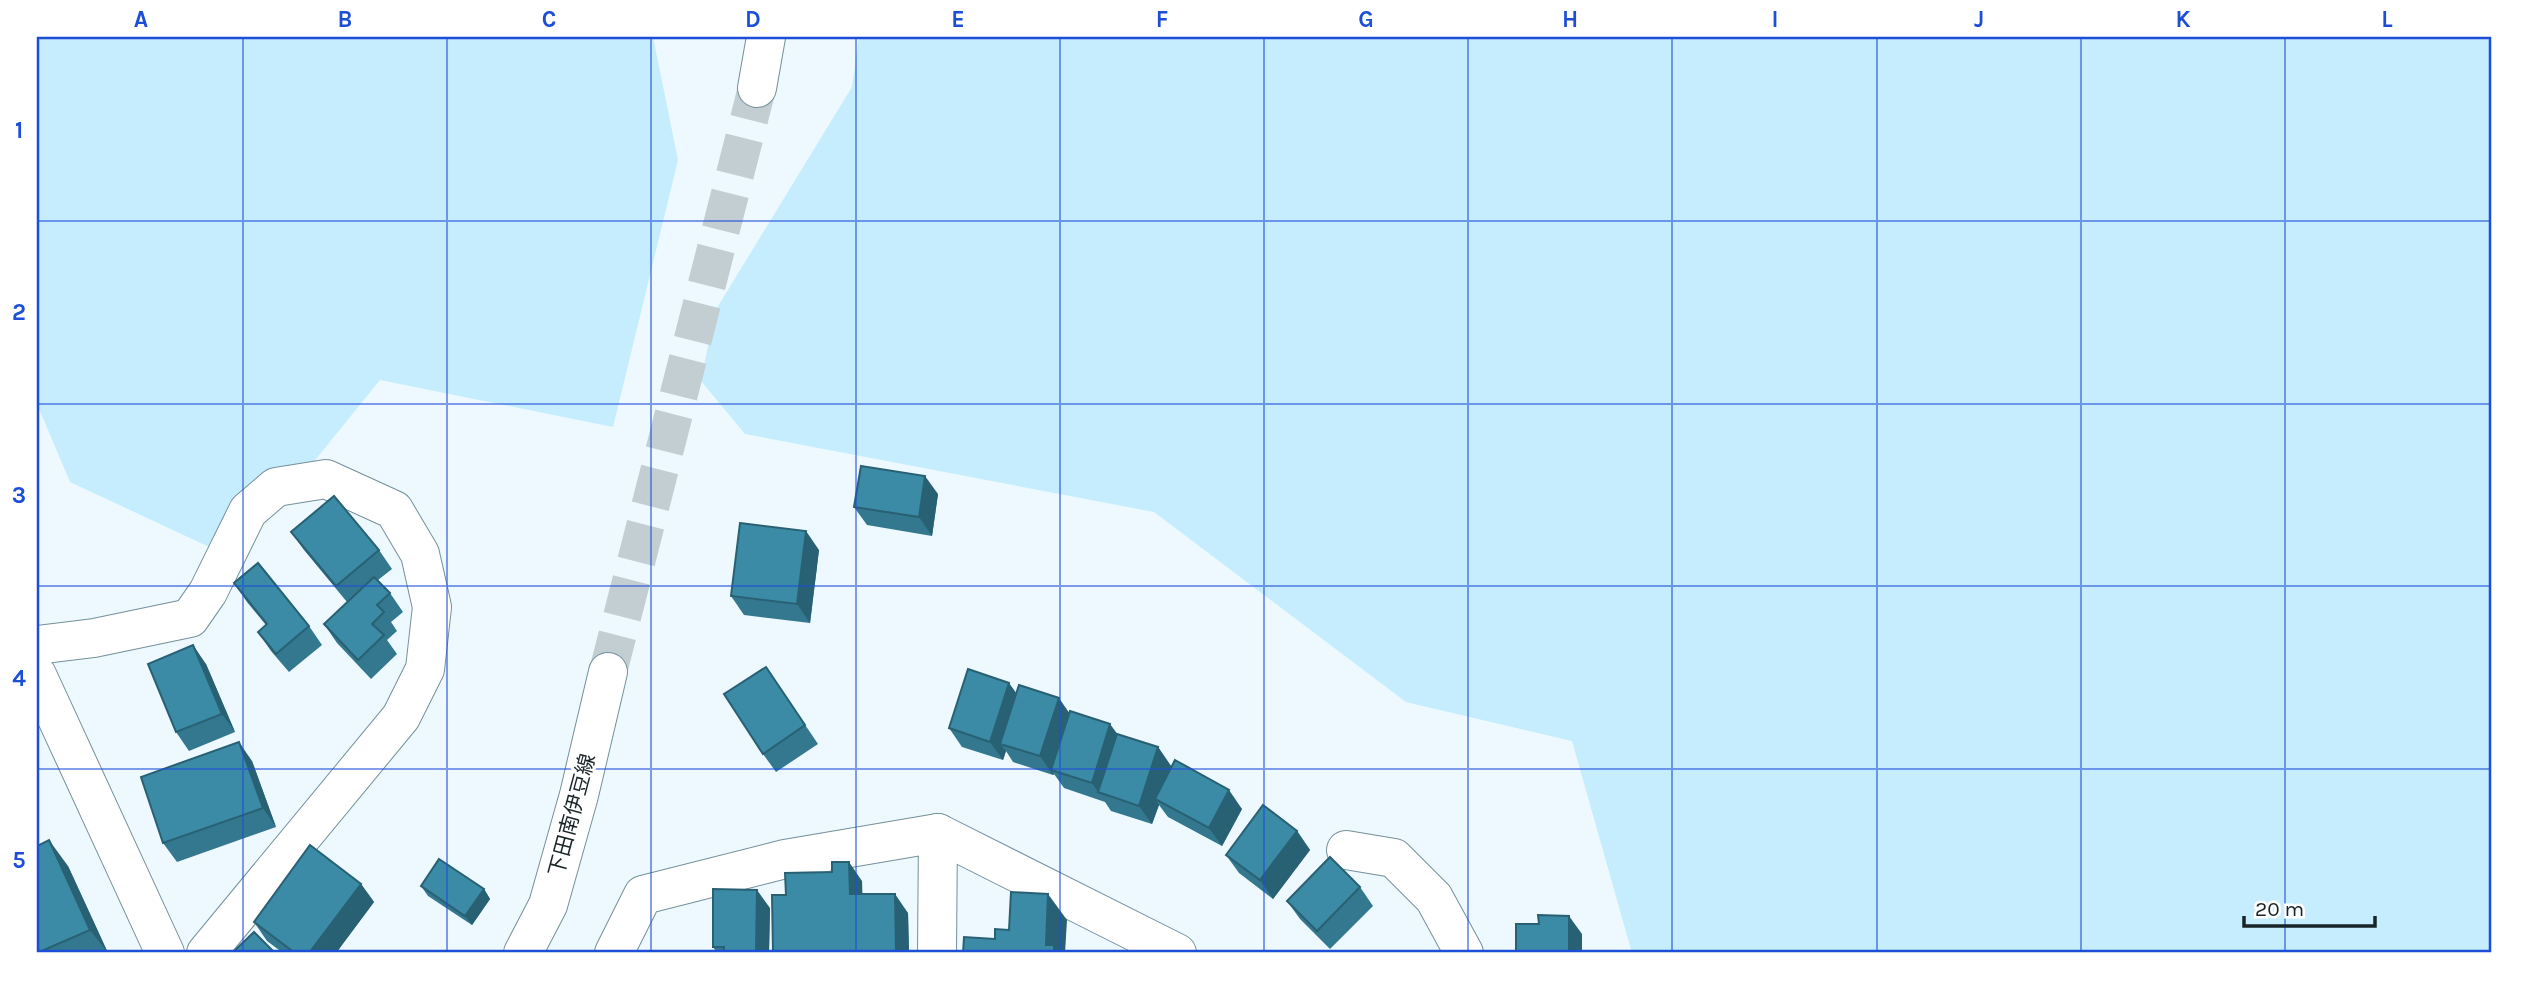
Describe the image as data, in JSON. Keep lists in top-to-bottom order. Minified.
{"streets":{"street":["下田南伊豆線"]},"scale_bar":"20 m","grid":{"columns":["A","B","C","D","E","F","G","H","I","J","K","L"],"rows":["1","2","3","4","5"]}}
